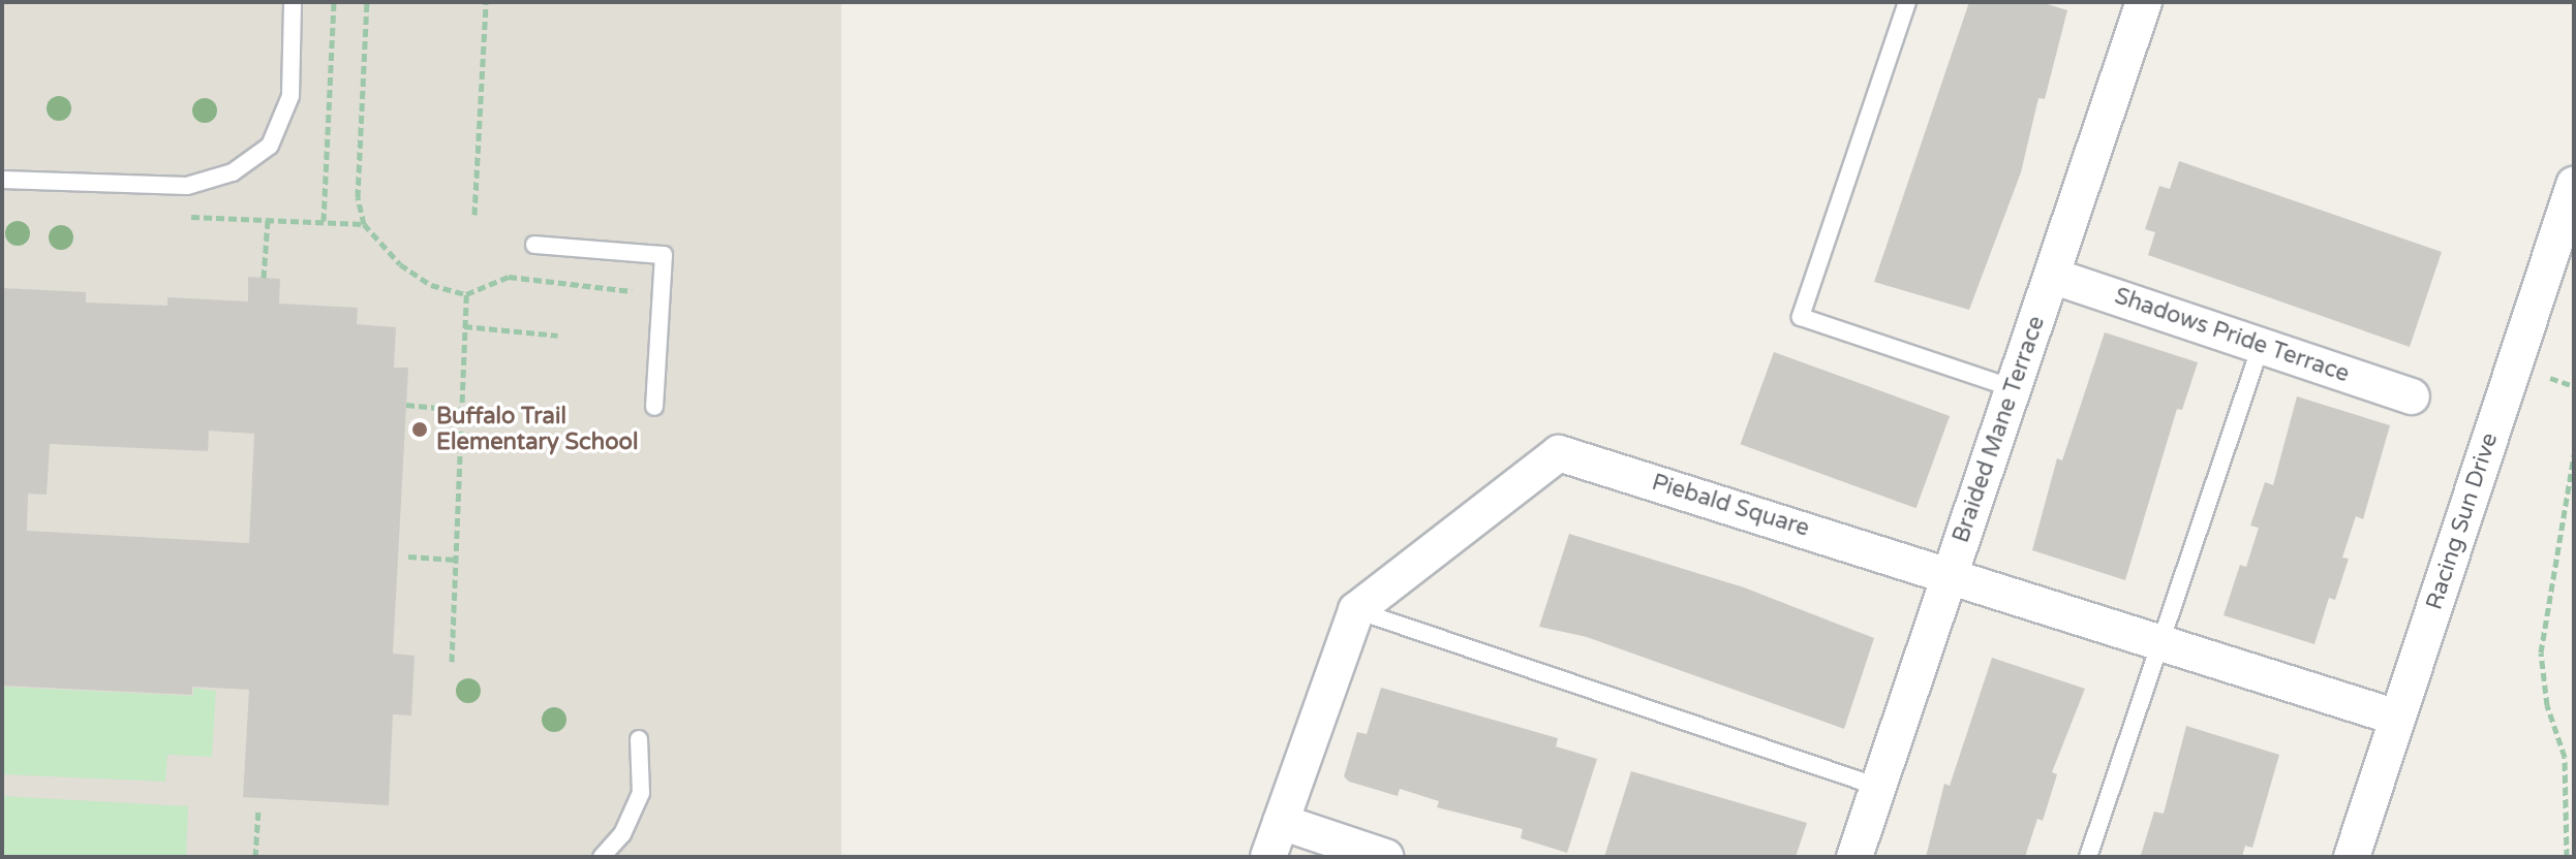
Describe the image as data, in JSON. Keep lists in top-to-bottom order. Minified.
{"streets":{"street":["Shadows Pride Terrace","Braided Mane Terrace","Piebald Square","Racing Sun Drive"]},"crossings":[["Shadows Pride Terrace","Braided Mane Terrace"],["Braided Mane Terrace","Piebald Square"],["Piebald Square","Racing Sun Drive"]],"places":["Buffalo Trail Elementary School"]}
